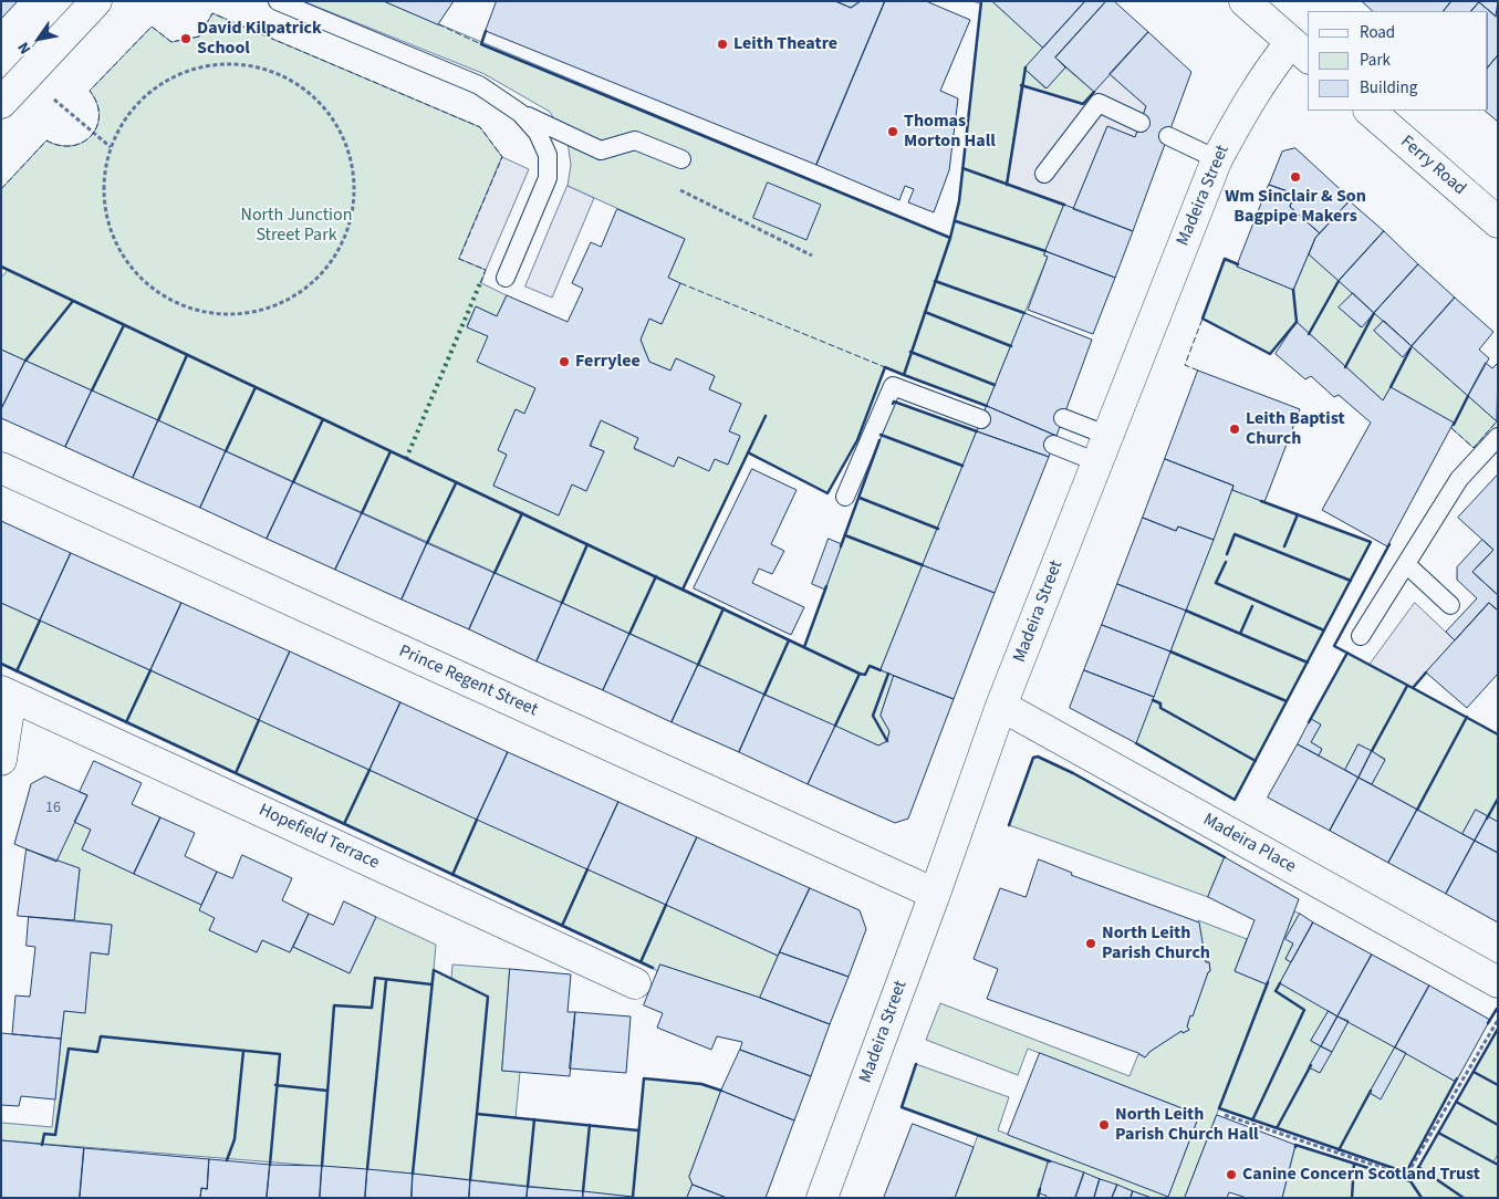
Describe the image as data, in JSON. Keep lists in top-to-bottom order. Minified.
{"streets":{"street":["Ferry Road","Madeira Street","Prince Regent Street","Hopefield Terrace","Madeira Place"]},"crossings":[["Madeira Street","Prince Regent Street"],["Madeira Street","Madeira Place"]],"parks":["North Junction Street Park"],"places":["David Kilpatrick School","Leith Theatre","Thomas Morton Hall","Wm Sinclair & Son Bagpipe Makers","Ferrylee","Leith Baptist Church","North Leith Parish Church","North Leith Parish Church Hall","Canine Concern Scotland Trust"],"house_numbers":["16"],"legend":["Road","Park","Building"],"north":"bottom left"}
